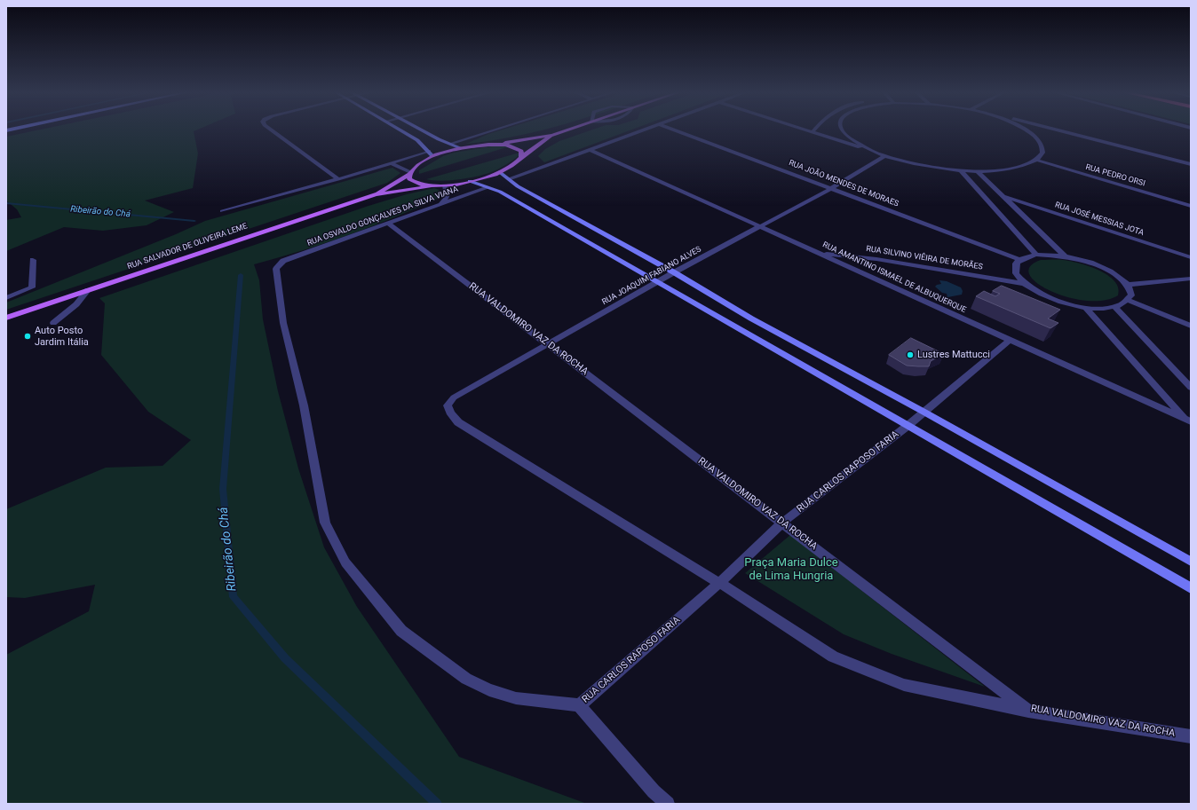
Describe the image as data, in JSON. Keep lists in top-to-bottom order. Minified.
{"streets":{"main road":["RUA SALVADOR DE OLIVEIRA LEME"],"street":["RUA PEDRO ORSI","RUA JOÃO MENDES DE MORAES","RUA OSVALDO GONÇALVES DA SILVA VIANA","RUA JOSÉ MESSIAS JOTA","RUA SILVINO VIÊIRA DE MORÃES","RUA JOAQUIM FABIANO ALVES","RUA AMANTINO ISMAEL DE ALBUQUERQUE","RUA VALDOMIRO VAZ DA ROCHA","RUA CARLOS RAPOSO FARIA"]},"crossings":[["RUA JOÃO MENDES DE MORAES","RUA JOAQUIM FABIANO ALVES"],["RUA OSVALDO GONÇALVES DA SILVA VIANA","RUA VALDOMIRO VAZ DA ROCHA"],["RUA OSVALDO GONÇALVES DA SILVA VIANA","RUA CARLOS RAPOSO FARIA"],["RUA SILVINO VIÊIRA DE MORÃES","RUA AMANTINO ISMAEL DE ALBUQUERQUE"],["RUA JOAQUIM FABIANO ALVES","RUA AMANTINO ISMAEL DE ALBUQUERQUE"],["RUA JOAQUIM FABIANO ALVES","RUA VALDOMIRO VAZ DA ROCHA"],["RUA JOAQUIM FABIANO ALVES","RUA CARLOS RAPOSO FARIA"],["RUA AMANTINO ISMAEL DE ALBUQUERQUE","RUA CARLOS RAPOSO FARIA"],["RUA VALDOMIRO VAZ DA ROCHA","RUA CARLOS RAPOSO FARIA"]],"water":["Ribeirão do Chá"],"parks":["Praça Maria Dulce de Lima Hungria"],"places":["Auto Posto Jardim Itália","Lustres Mattucci"]}
